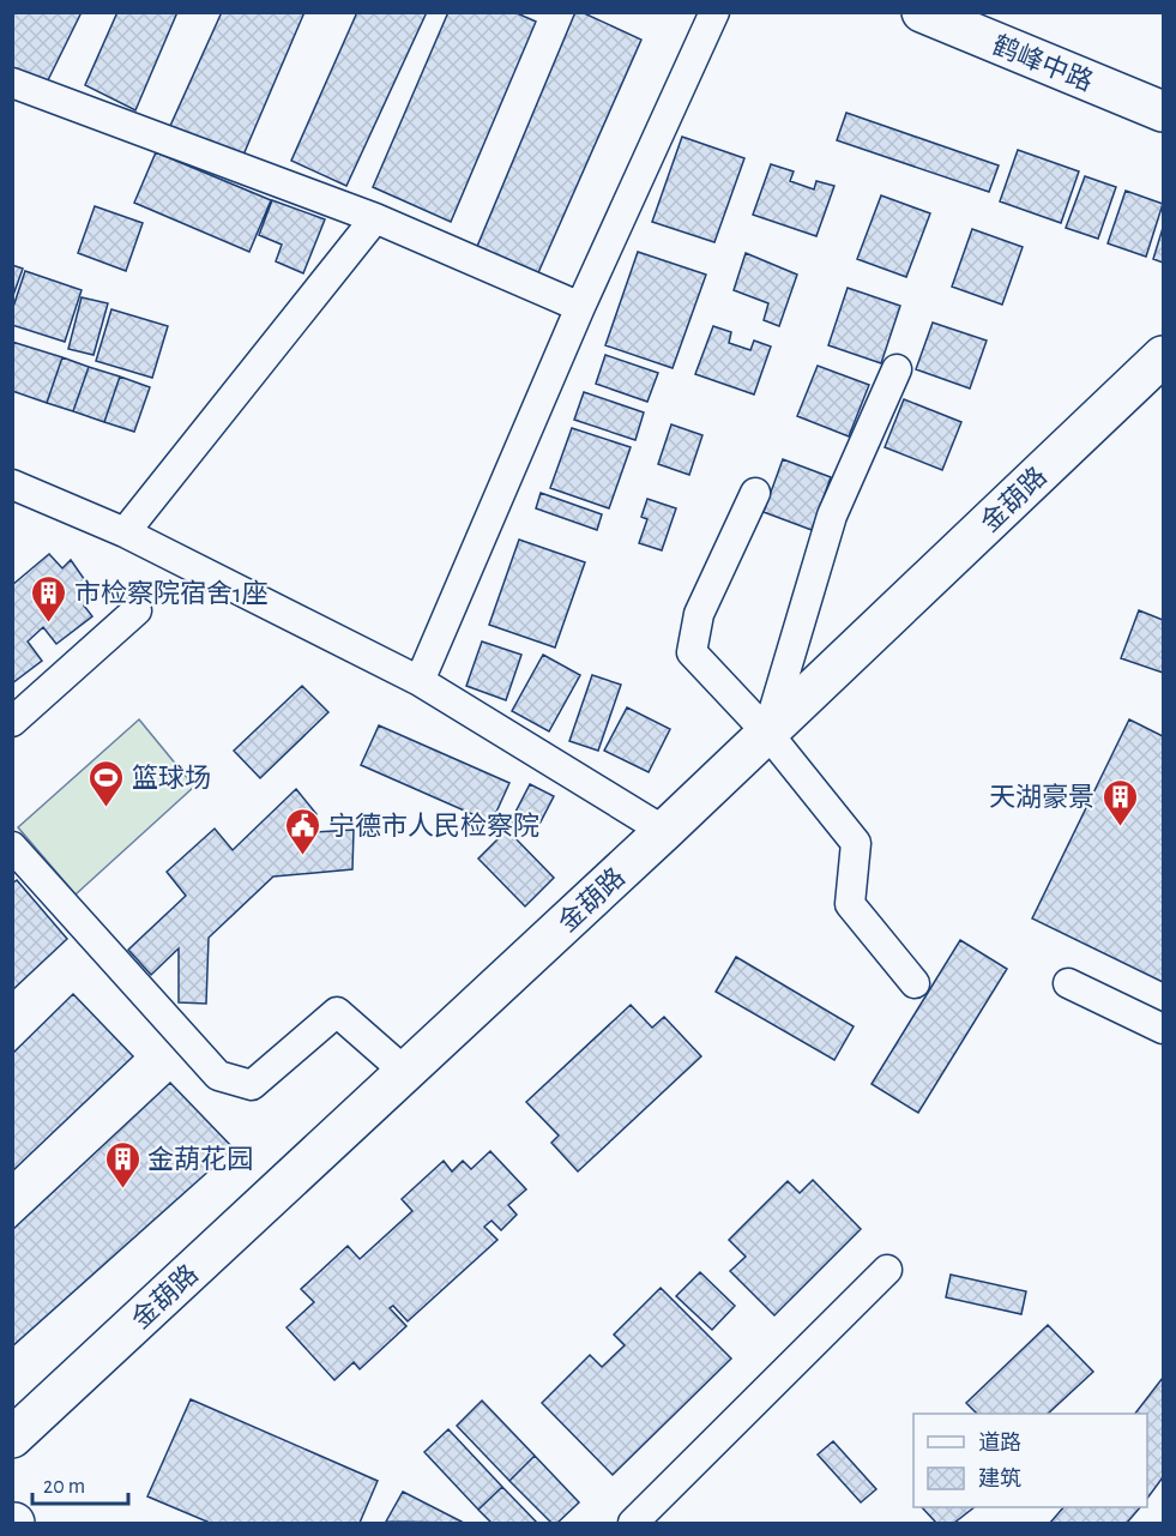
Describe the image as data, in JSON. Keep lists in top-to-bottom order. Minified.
{"streets":{"street":["鹤峰中路","金葫路"]},"places":{"building":["市检察院宿舍1座","天湖豪景","金葫花园"],"sports":["篮球场"],"public building":["宁德市人民检察院"]},"legend":["道路","建筑"],"scale_bar":"20 m"}
